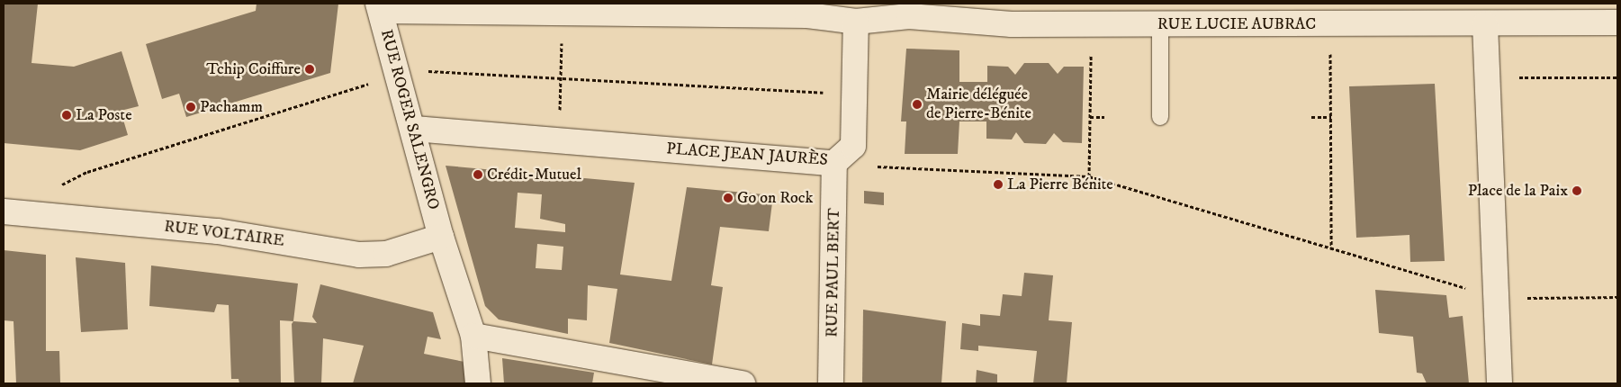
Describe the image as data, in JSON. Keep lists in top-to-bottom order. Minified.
{"streets":{"street":["RUE LUCIE AUBRAC","RUE ROGER SALENGRO","PLACE JEAN JAURÈS","RUE VOLTAIRE","RUE PAUL BERT"]},"crossings":[["RUE LUCIE AUBRAC","PLACE JEAN JAURÈS"],["RUE ROGER SALENGRO","PLACE JEAN JAURÈS"],["RUE ROGER SALENGRO","RUE VOLTAIRE"],["PLACE JEAN JAURÈS","RUE PAUL BERT"]],"places":["Tchip Coiffure","Mairie déléguée de Pierre-Bénite","Pachamm","La Poste","Crédit-Mutuel","La Pierre Bénite","Place de la Paix","Go on Rock"]}
